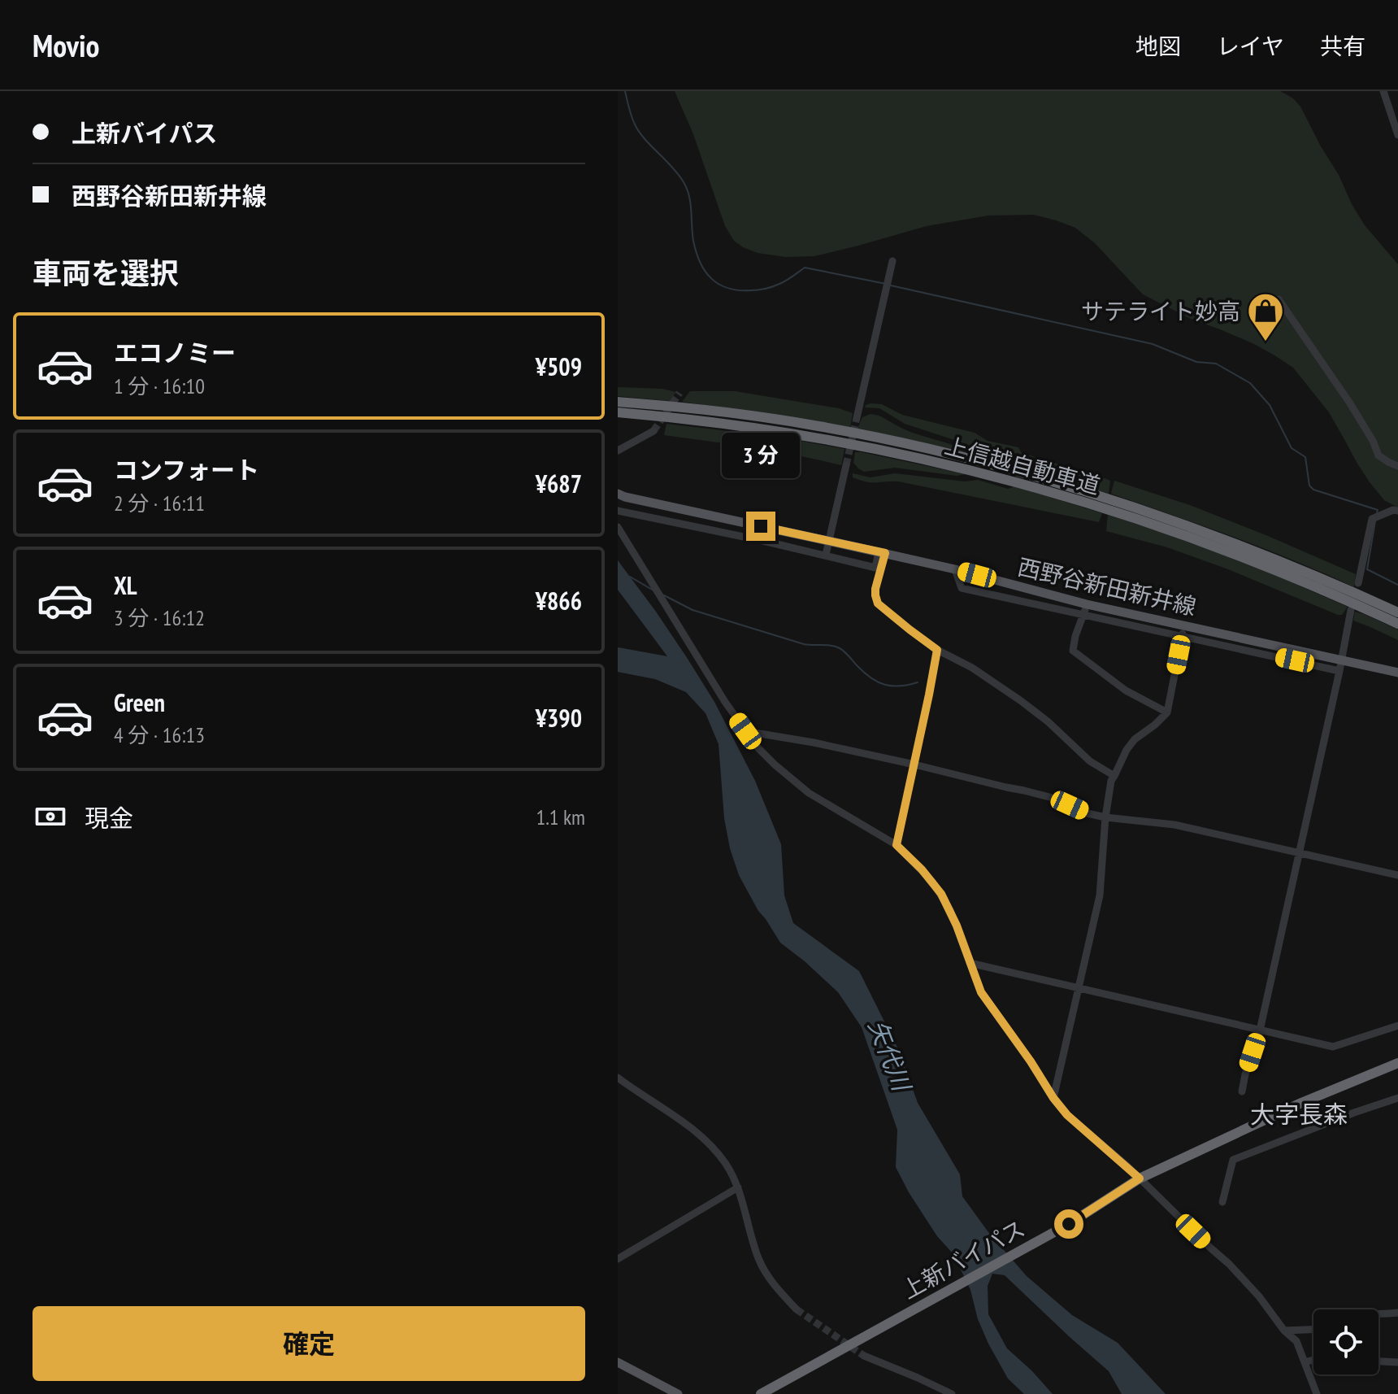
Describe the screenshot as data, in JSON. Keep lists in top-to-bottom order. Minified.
{"streets":{"highway":["上信越自動車道","上新バイパス"],"main road":["西野谷新田新井線"]},"districts":["大字長森"],"water":["矢代川"],"places":{"shop":["サテライト妙高"]},"page":{"header":"Movio","nav":["地図","レイヤ","共有"],"banner":["上新バイパス","西野谷新田新井線"],"heading":"車両を選択","list":[{"name":"エコノミー","note":"1 分 · 16:10","value":"¥509"},{"name":"コンフォート","note":"2 分 · 16:11","value":"¥687"},{"name":"XL","note":"3 分 · 16:12","value":"¥866"},{"name":"Green","note":"4 分 · 16:13","value":"¥390"}],"bubble":"3 分","pay":["現金","1.1 km"],"buttons":"確定"}}
